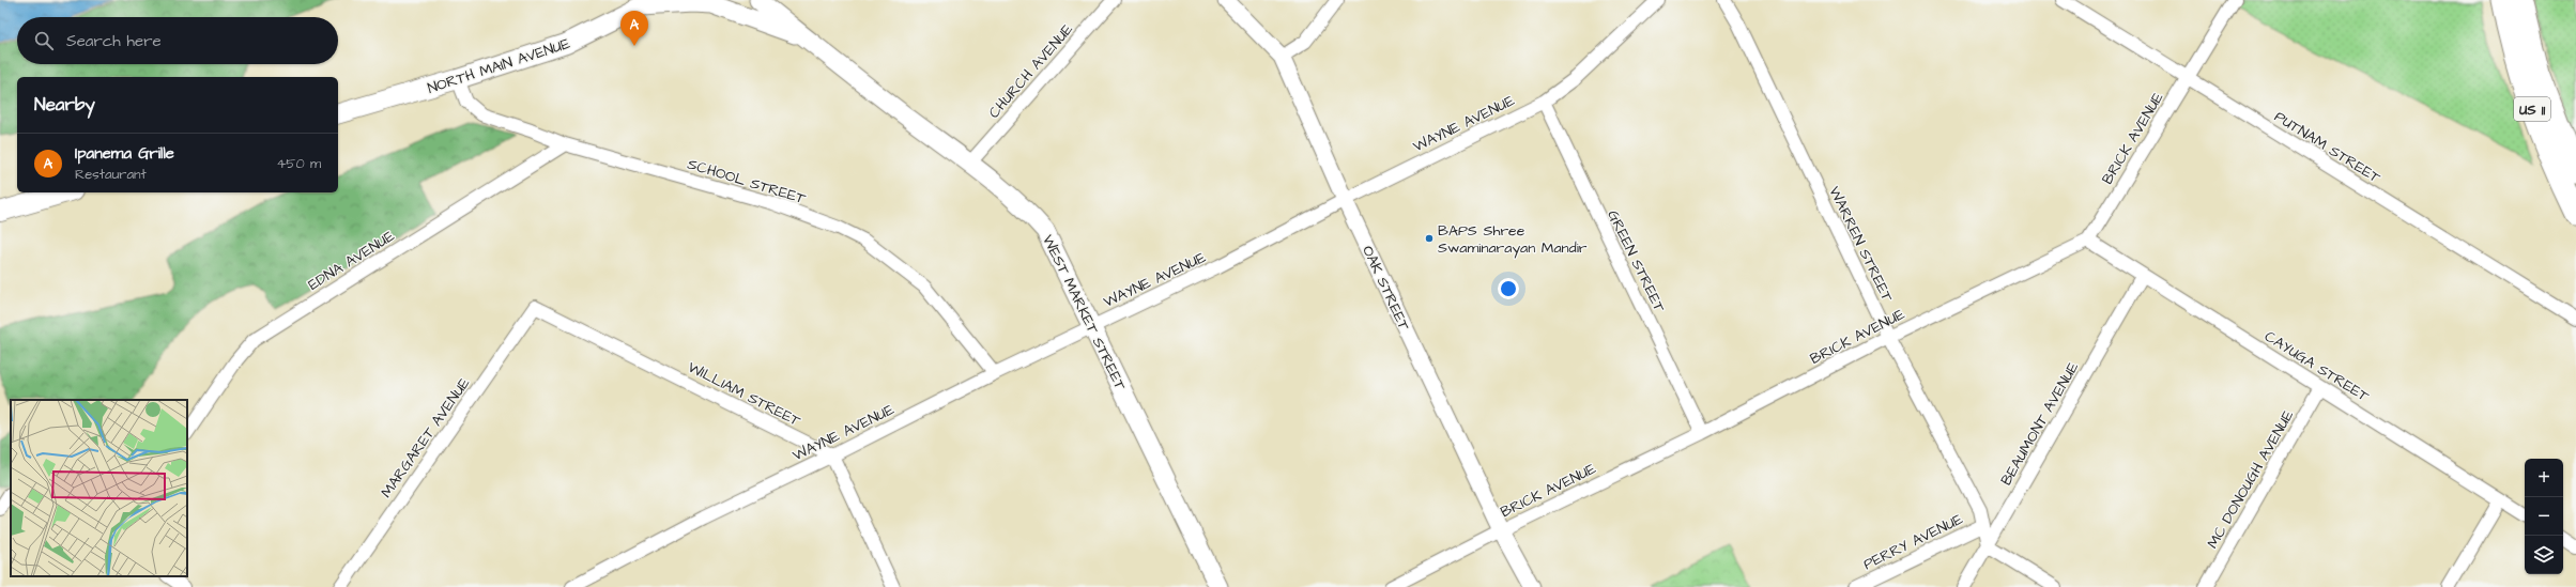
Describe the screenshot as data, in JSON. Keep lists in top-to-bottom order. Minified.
{"streets":{"highway":["US 11"],"main road":["NORTH MAIN AVENUE","WEST MARKET STREET"],"street":["CHURCH AVENUE","WAYNE AVENUE","BRICK AVENUE","PUTNAM STREET","SCHOOL STREET","WARREN STREET","EDNA AVENUE","GREEN STREET","OAK STREET","CAYUGA STREET","WILLIAM STREET","BEAUMONT AVENUE","MARGARET AVENUE","MC DONOUGH AVENUE","PERRY AVENUE"]},"crossings":[["NORTH MAIN AVENUE","SCHOOL STREET"],["CHURCH AVENUE","WEST MARKET STREET"],["WAYNE AVENUE","SCHOOL STREET"],["WAYNE AVENUE","GREEN STREET"],["WAYNE AVENUE","OAK STREET"],["WAYNE AVENUE","WEST MARKET STREET"],["WAYNE AVENUE","WILLIAM STREET"],["BRICK AVENUE","PUTNAM STREET"],["BRICK AVENUE","WARREN STREET"],["BRICK AVENUE","GREEN STREET"],["BRICK AVENUE","OAK STREET"],["BRICK AVENUE","CAYUGA STREET"],["SCHOOL STREET","EDNA AVENUE"],["WARREN STREET","BEAUMONT AVENUE"],["WARREN STREET","PERRY AVENUE"],["CAYUGA STREET","BEAUMONT AVENUE"],["CAYUGA STREET","MC DONOUGH AVENUE"],["WILLIAM STREET","MARGARET AVENUE"]],"places":["BAPS Shree Swaminarayan Mandir"],"page":{"pins":"A","search":"Search here","heading":"Nearby","list":[{"mark":"A","name":"Ipanema Grille","note":"Restaurant","value":"450 m"}],"map_buttons":["+","−"]}}
